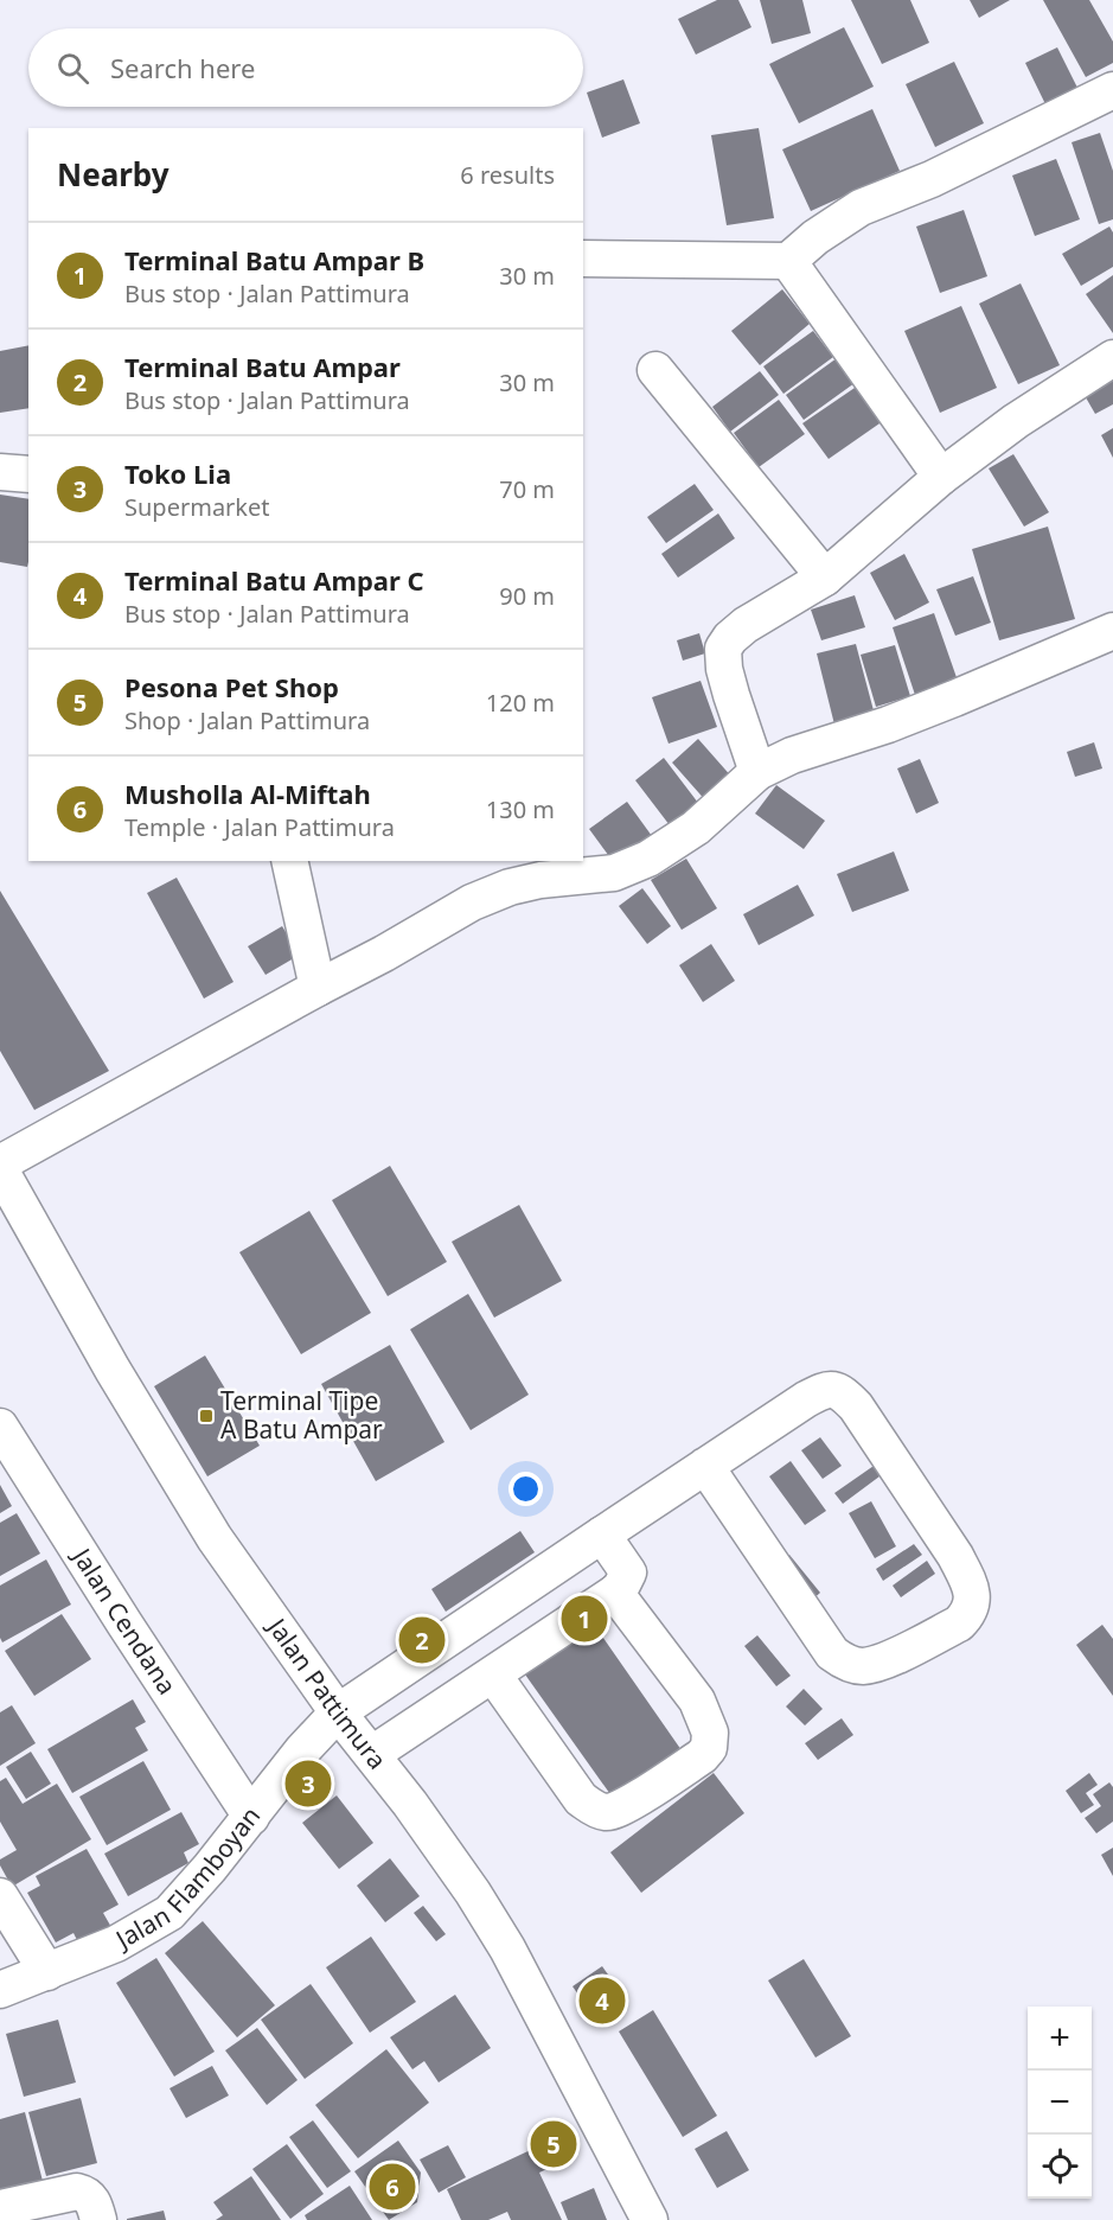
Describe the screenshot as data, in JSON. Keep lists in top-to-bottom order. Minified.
{"streets":{"street":["Jalan Cendana","Jalan Pattimura","Jalan Flamboyan"]},"crossings":[["Jalan Cendana","Jalan Flamboyan"],["Jalan Pattimura","Jalan Flamboyan"]],"places":{"transit":["Terminal Tipe A Batu Ampar"]},"page":{"search":"Search here","heading":["Nearby","6 results"],"list":[{"mark":"1","name":"Terminal Batu Ampar B","note":"Bus stop · Jalan Pattimura","value":"30 m"},{"mark":"2","name":"Terminal Batu Ampar","note":"Bus stop · Jalan Pattimura","value":"30 m"},{"mark":"3","name":"Toko Lia","note":"Supermarket","value":"70 m"},{"mark":"4","name":"Terminal Batu Ampar C","note":"Bus stop · Jalan Pattimura","value":"90 m"},{"mark":"5","name":"Pesona Pet Shop","note":"Shop · Jalan Pattimura","value":"120 m"},{"mark":"6","name":"Musholla Al-Miftah","note":"Temple · Jalan Pattimura","value":"130 m"}],"pins":["1","2","3","4","5","6"],"map_buttons":["+","−"]}}
